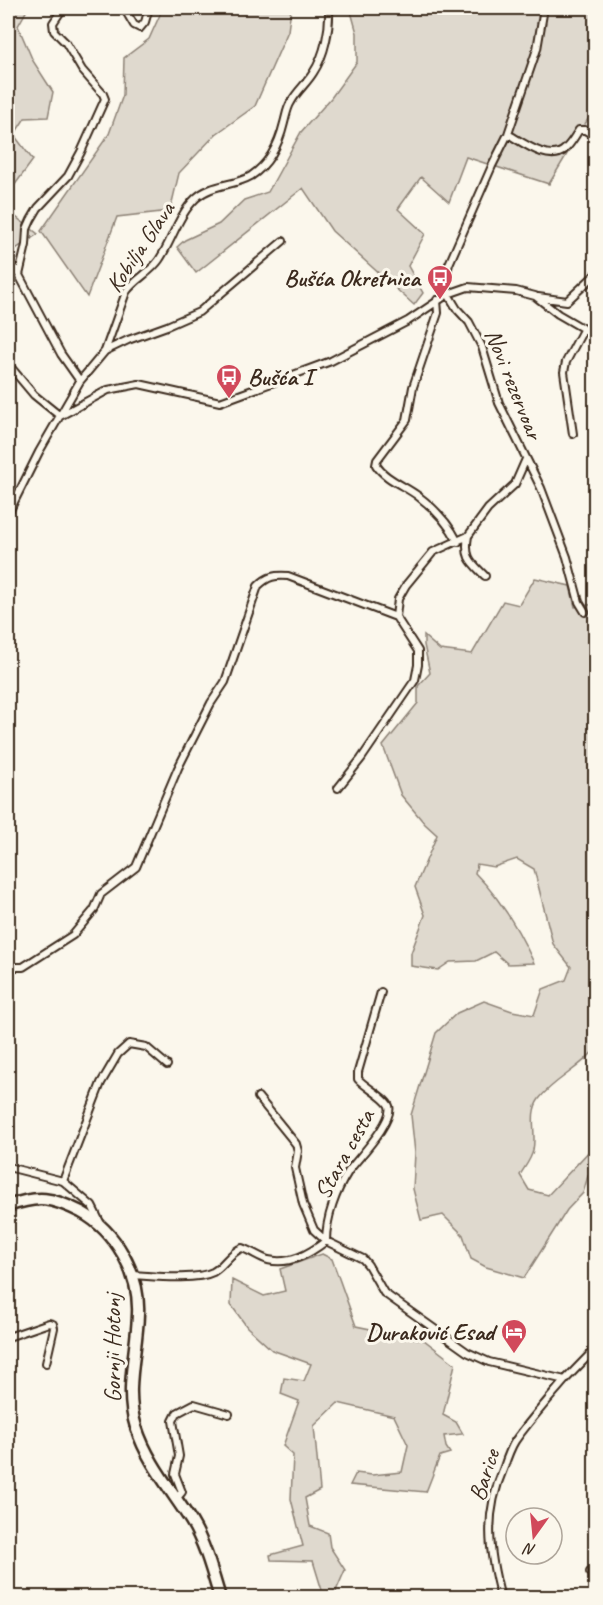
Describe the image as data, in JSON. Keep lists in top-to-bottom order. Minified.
{"streets":{"main road":["Gornji Hotonj"],"street":["Kobilja Glava","Novi rezervoar","Stara cesta","Barice"]},"crossings":[["Stara cesta","Barice"]],"places":{"bus stop":["Bušća Okretnica","Bušća I"],"hotel":["Duraković Esad"]},"north":"bottom"}
